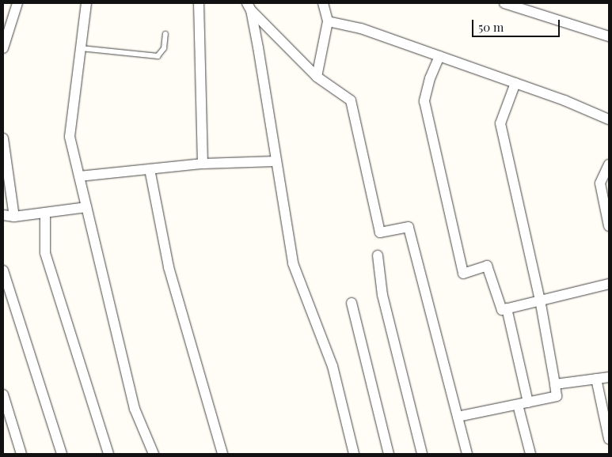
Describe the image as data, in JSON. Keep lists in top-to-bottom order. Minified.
{"scale_bar":"50 m"}
